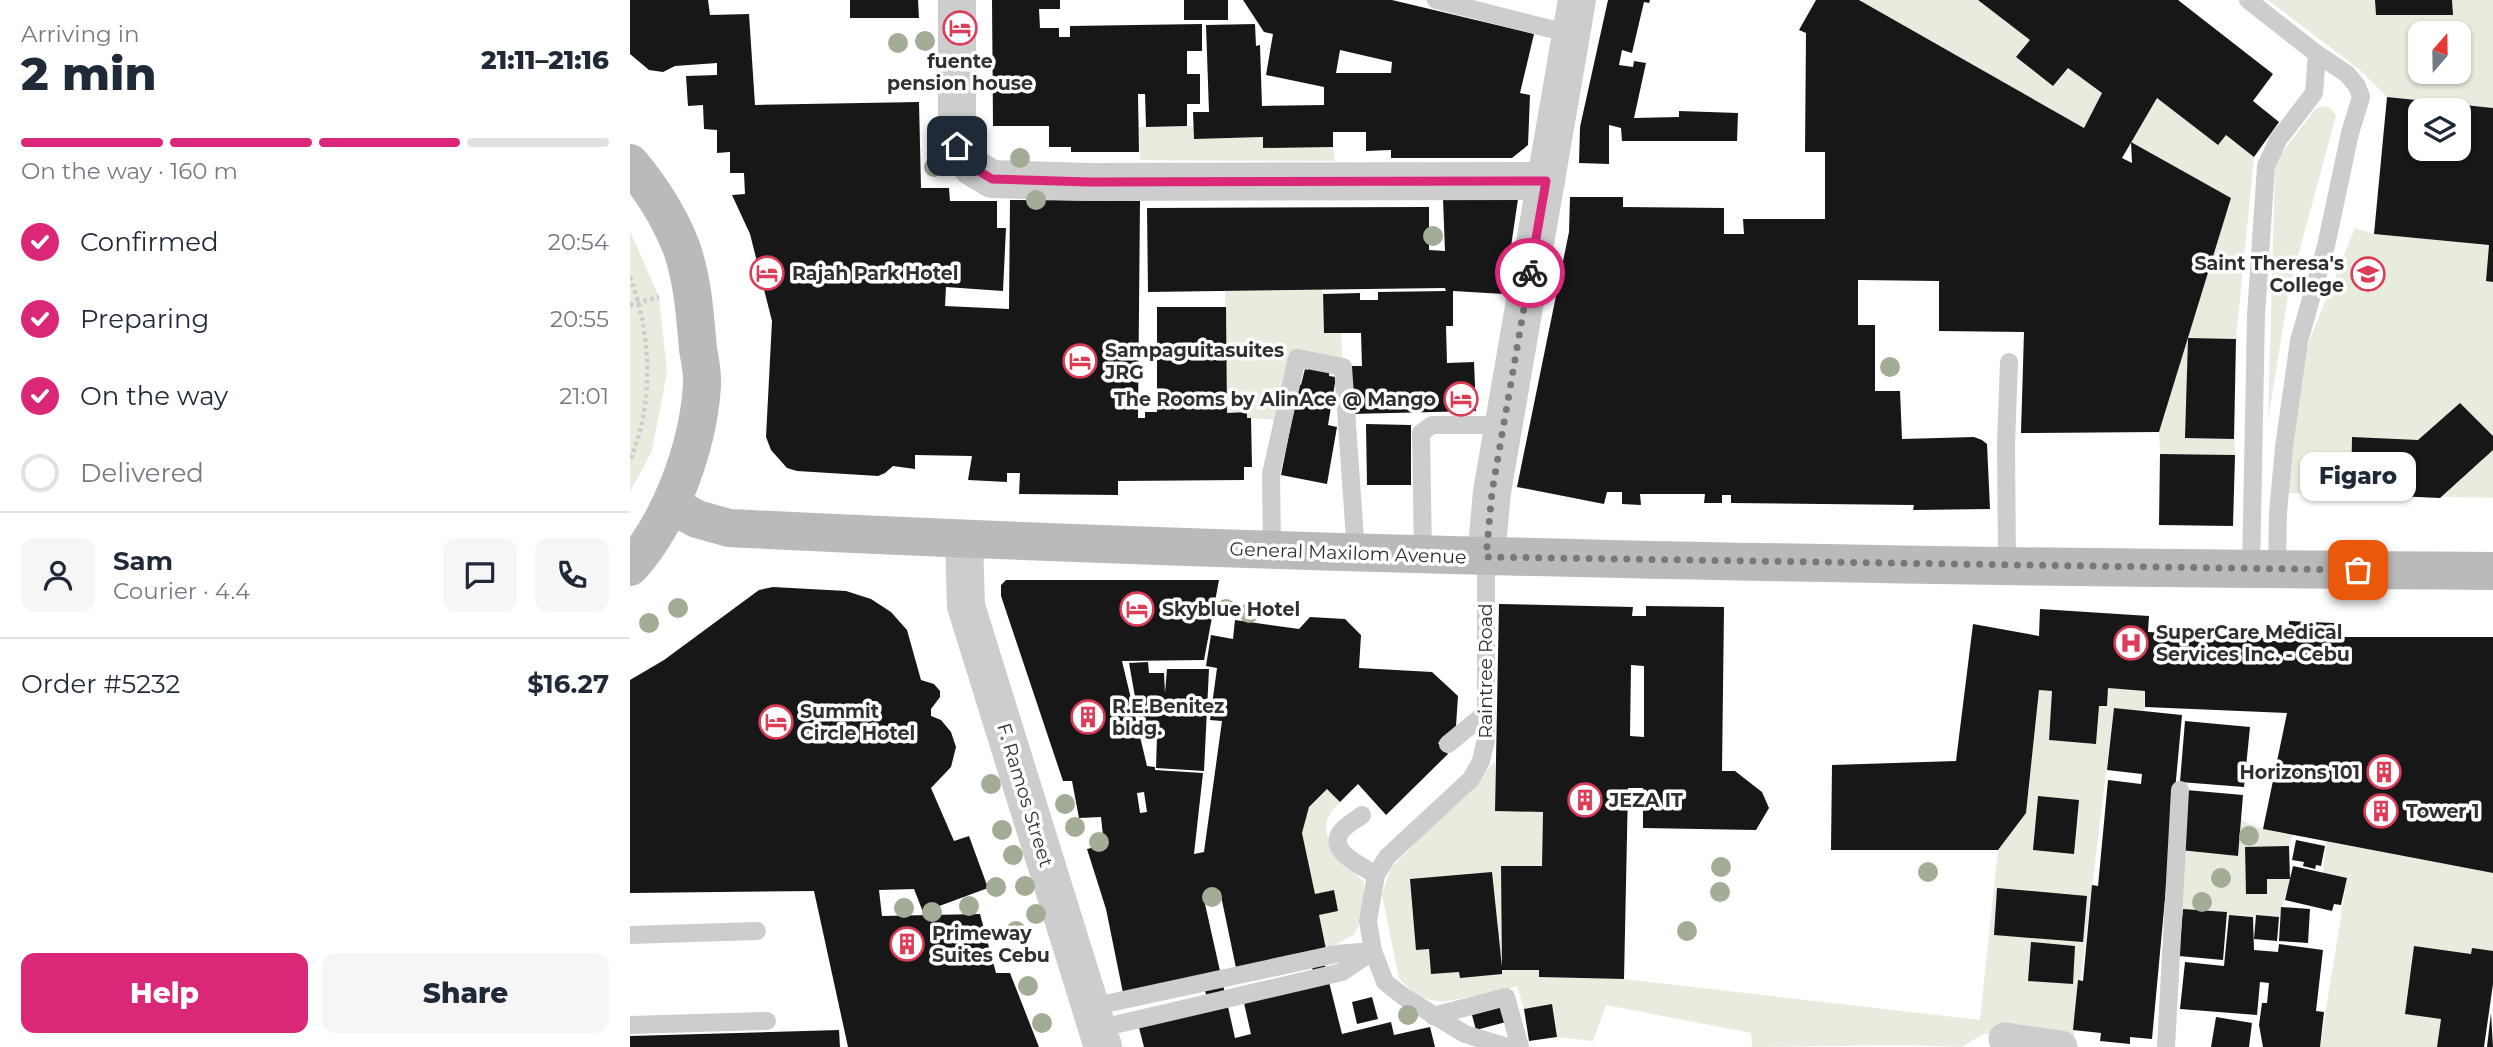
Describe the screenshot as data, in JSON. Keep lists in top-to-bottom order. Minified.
{"streets":{"main road":["General Maxilom Avenue"],"street":["F. Ramos Street"],"lane":["Raintree Road"]},"crossings":[["General Maxilom Avenue","Raintree Road"],["General Maxilom Avenue","F. Ramos Street"]],"places":{"hotel":["fuente pension house","Rajah Park Hotel","Sampaguitasuites JRG","The Rooms by AlinAce @ Mango","Skyblue Hotel","Summit Circle Hotel"],"school or university":["Saint Theresa's College"],"other":["Figaro"],"hospital":["SuperCare Medical Services Inc. - Cebu"],"building":["R.E.Benitez bldg.","Horizons 101","JEZA IT","Tower 1","Primeway Suites Cebu"]},"north":"top","page":{"heading":["2 min","Arriving in","21:11–21:16"],"panel":["Sam","Courier · 4.4","Order #5232","$16.27"],"bar":"On the way · 160 m","list":[["Confirmed","20:54"],["Preparing","20:55"],["On the way","21:01"],"Delivered"],"bubble":"Figaro","buttons":["Help","Share"]}}
